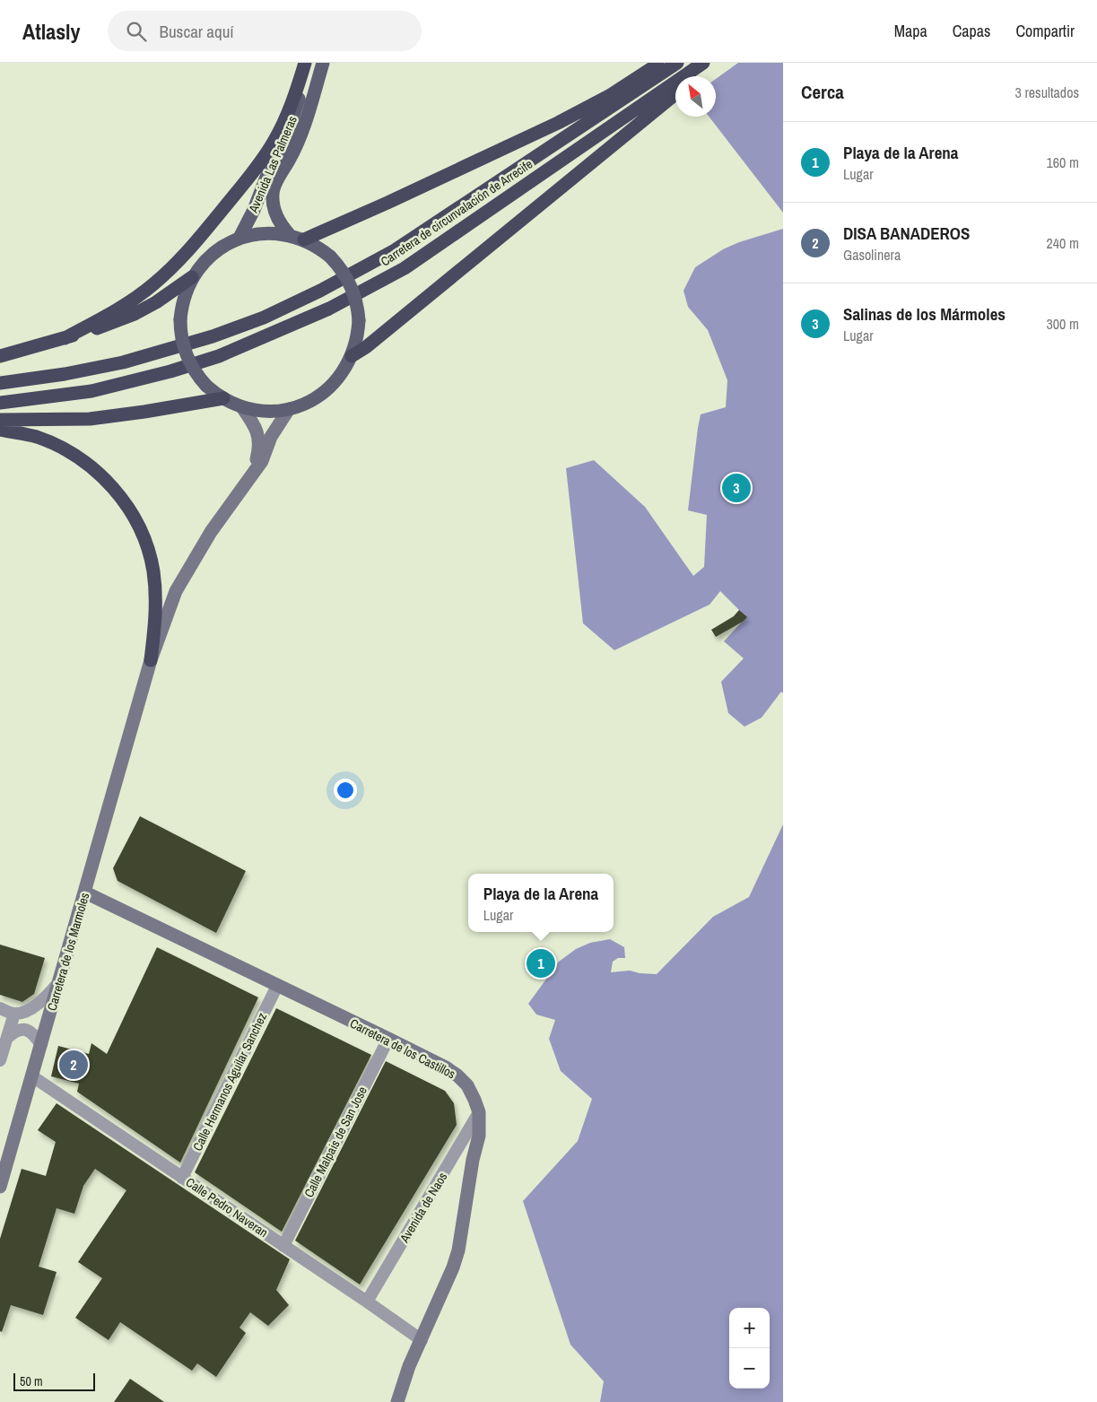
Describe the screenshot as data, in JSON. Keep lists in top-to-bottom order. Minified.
{"streets":{"highway":["Carretera de circunvalación de Arrecife"],"main road":["Avenida Las Palmeras","Carretera de los Marmoles","Carretera de los Castillos"],"street":["Calle Hermanos Aguilar Sanchez","Calle Malpais de San Jose","Calle Pedro Naveran","Avenida de Naos"]},"crossings":[["Carretera de los Marmoles","Carretera de los Castillos"],["Carretera de los Marmoles","Calle Pedro Naveran"],["Carretera de los Castillos","Calle Hermanos Aguilar Sanchez"],["Carretera de los Castillos","Calle Malpais de San Jose"],["Carretera de los Castillos","Calle Pedro Naveran"],["Carretera de los Castillos","Avenida de Naos"],["Calle Hermanos Aguilar Sanchez","Calle Pedro Naveran"],["Calle Malpais de San Jose","Calle Pedro Naveran"],["Calle Pedro Naveran","Avenida de Naos"]],"scale_bar":"50 m","north":"top left","page":{"header":"Atlasly","search":"Buscar aquí","nav":["Mapa","Capas","Compartir"],"heading":["Cerca","3 resultados"],"list":[{"mark":"1","name":"Playa de la Arena","note":"Lugar","value":"160 m"},{"mark":"2","name":"DISA BANADEROS","note":"Gasolinera","value":"240 m"},{"mark":"3","name":"Salinas de los Mármoles","note":"Lugar","value":"300 m"}],"pins":["3","1","2"],"popup":["Playa de la Arena","Lugar"],"map_buttons":["+","−"],"scale":"50 m"}}
